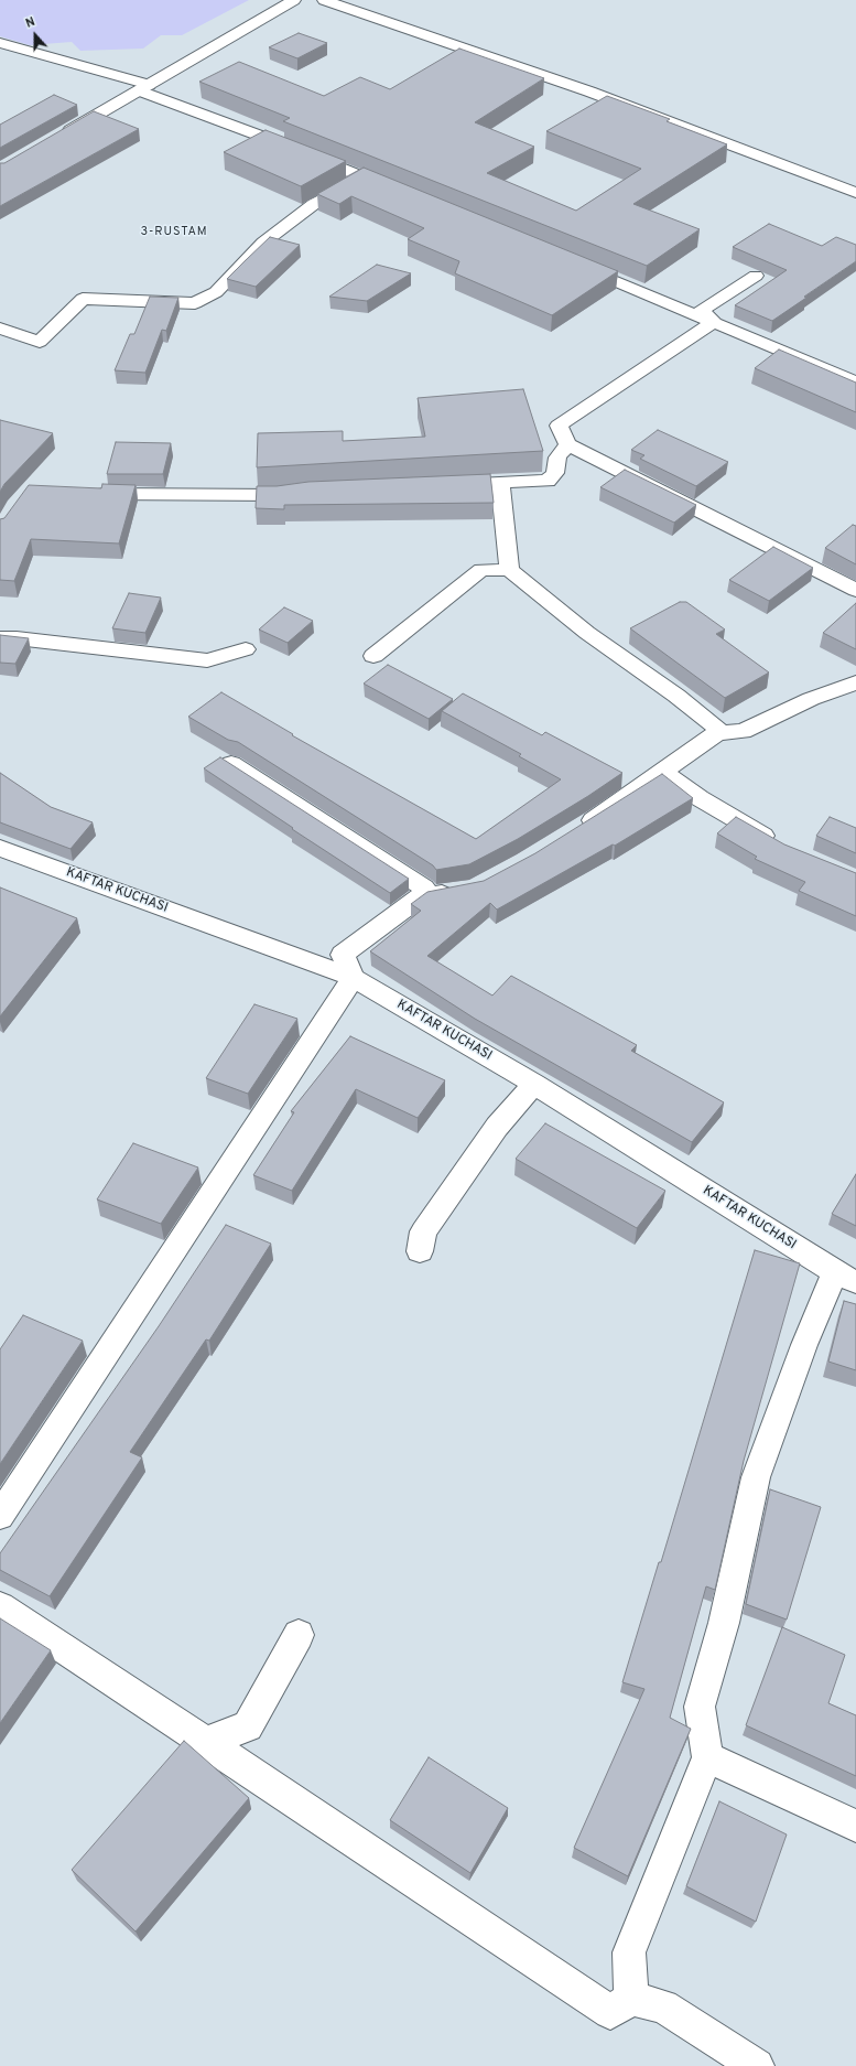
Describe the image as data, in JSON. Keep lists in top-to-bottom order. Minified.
{"streets":{"street":["KAFTAR KUCHASI"]},"districts":["3-RUSTAM"],"north":"top"}
